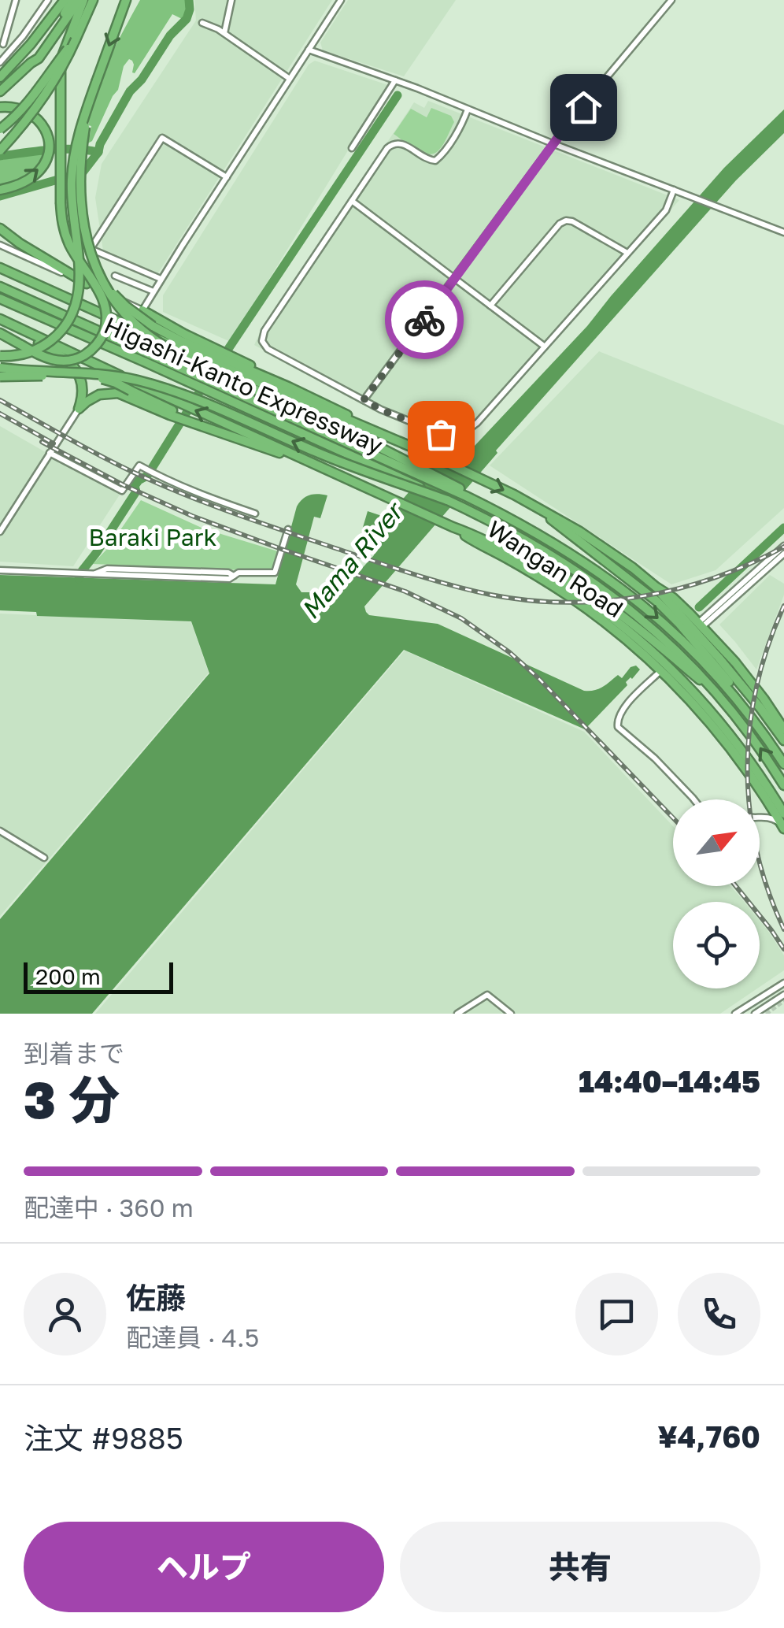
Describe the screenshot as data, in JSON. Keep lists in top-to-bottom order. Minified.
{"streets":{"highway":["Higashi-Kanto Expressway","Wangan Road"]},"water":["Mama River"],"parks":["Baraki Park"],"scale_bar":"200 m","north":"top right","page":{"scale":"200 m","heading":["3 分","到着まで","14:40–14:45"],"panel":["佐藤","配達員 · 4.5","注文 #9885","¥4,760"],"bar":"配達中 · 360 m","buttons":["ヘルプ","共有"]}}
